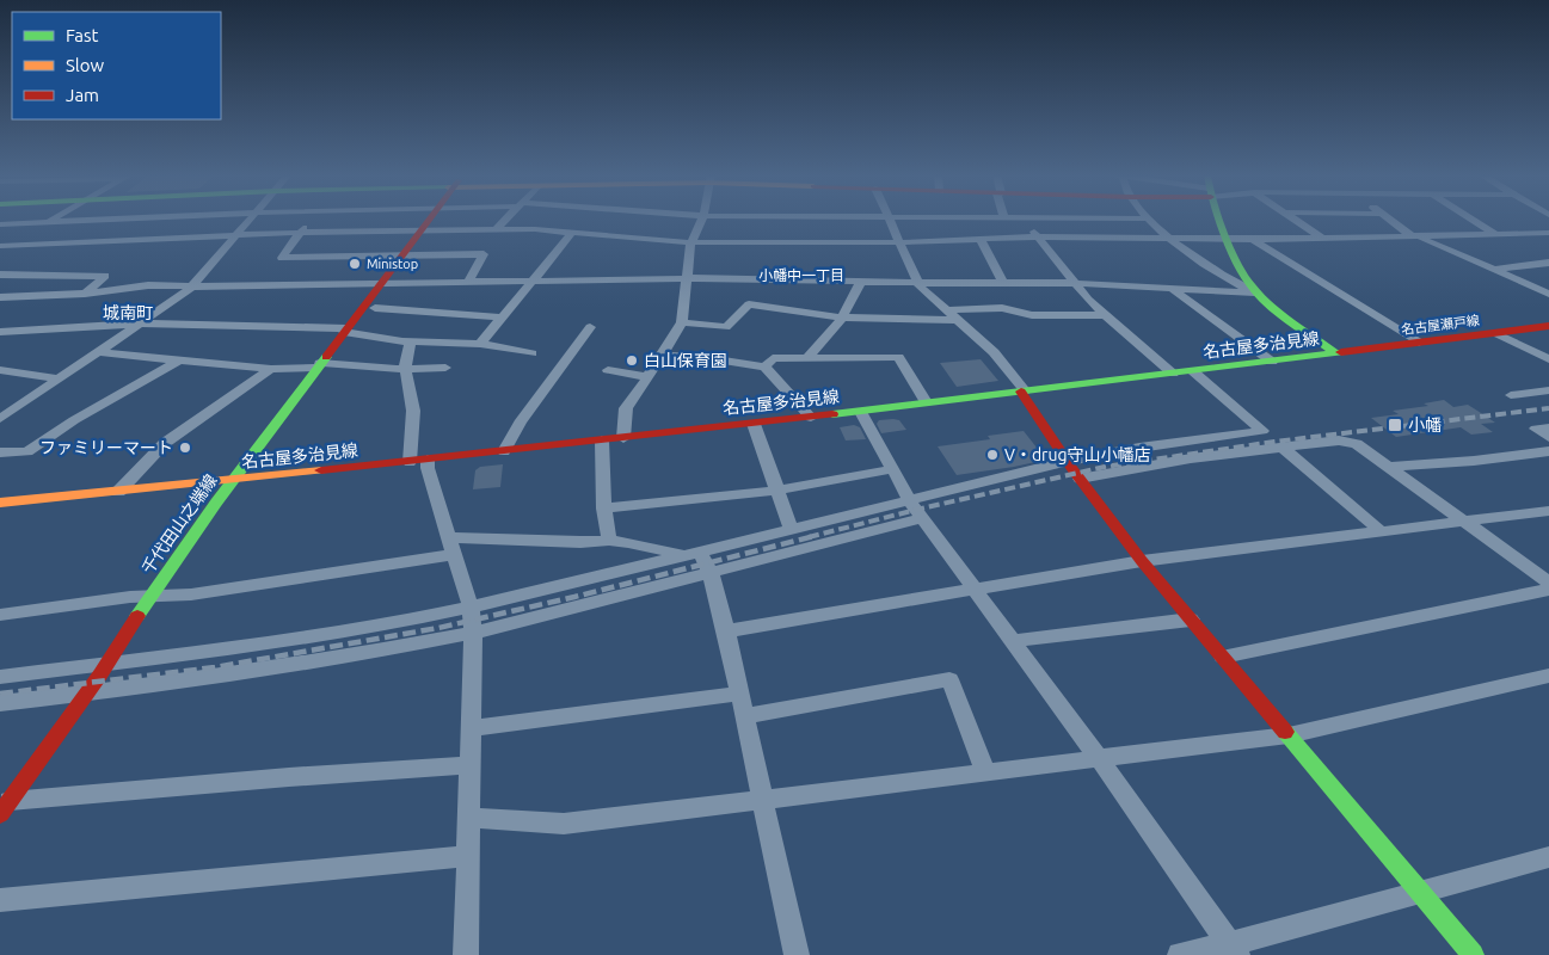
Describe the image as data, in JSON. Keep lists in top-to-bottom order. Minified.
{"streets":{"street":["名古屋瀬戸線","名古屋多治見線","千代田山之端線"]},"crossings":[["名古屋瀬戸線","名古屋多治見線"],["名古屋多治見線","千代田山之端線"]],"districts":["小幡中一丁目","城南町"],"places":{"other":["Ministop","白山保育園","ファミリーマート","V・drug守山小幡店"],"transit":["小幡"]},"legend":["Fast","Slow","Jam"]}
